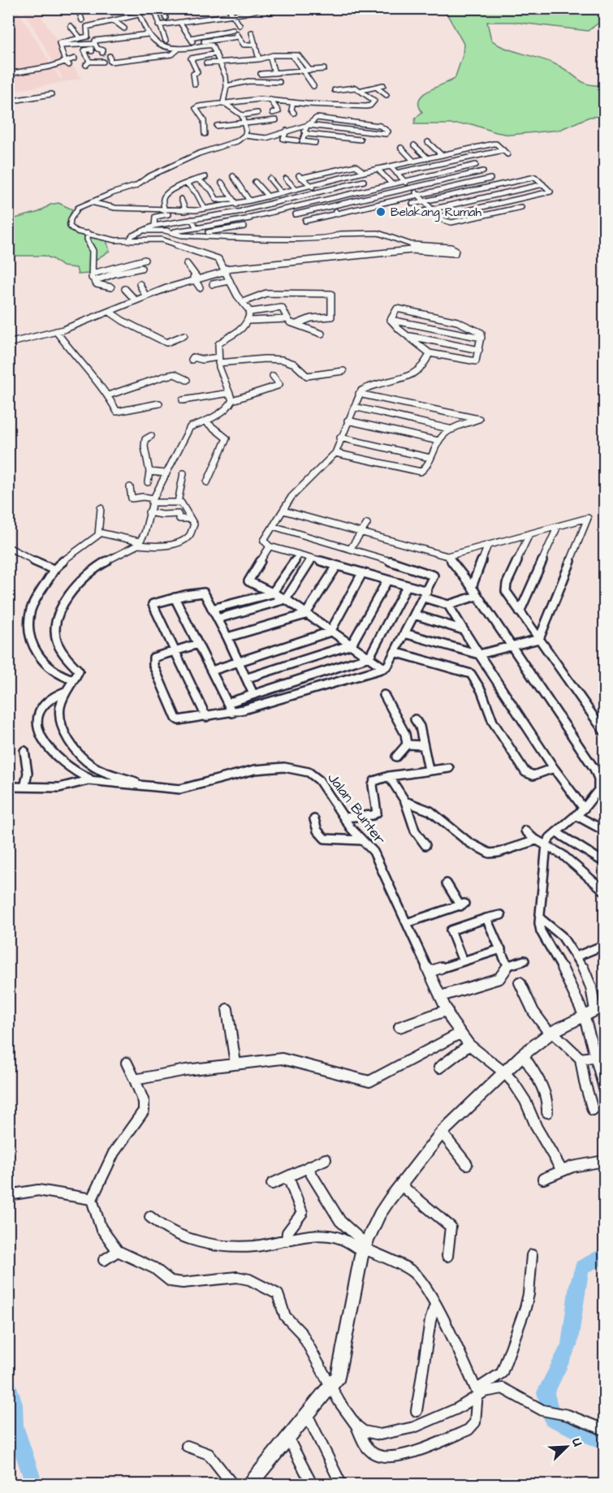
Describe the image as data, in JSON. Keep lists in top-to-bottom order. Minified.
{"streets":{"street":["Jalan Bunter"]},"places":["Belakang Rumah"],"north":"top right"}
